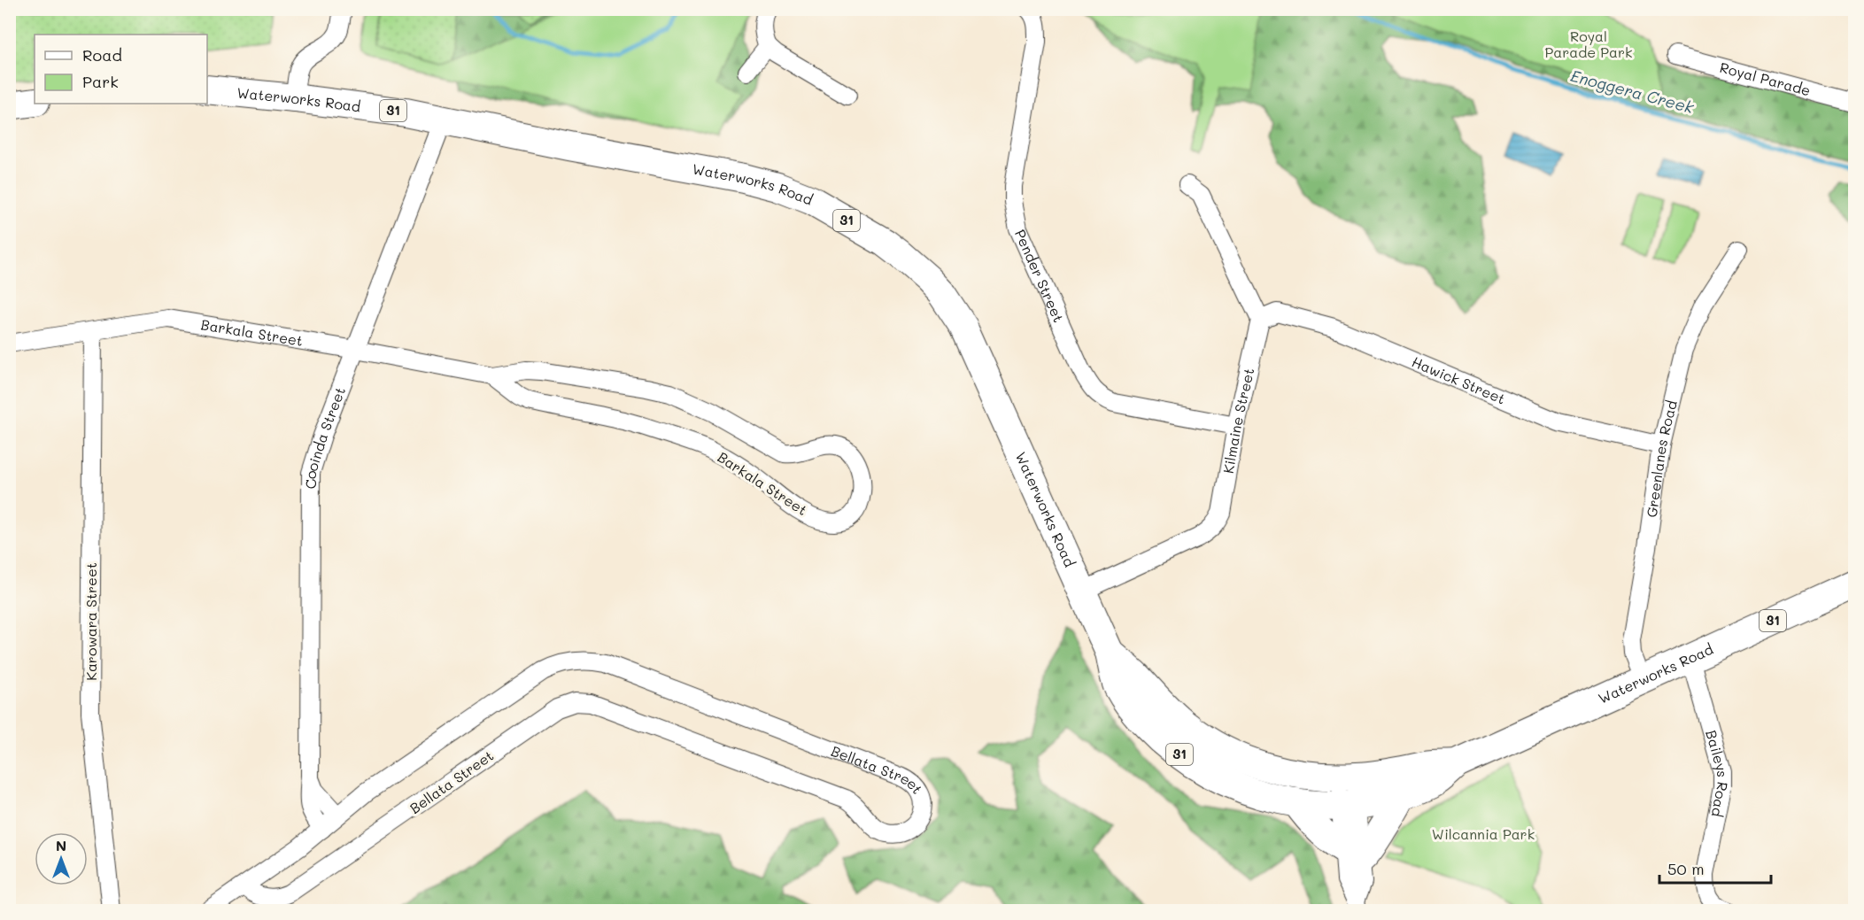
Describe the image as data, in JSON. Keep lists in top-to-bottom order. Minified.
{"streets":{"main road":["Waterworks Road","31"],"street":["Royal Parade","Pender Street","Barkala Street","Hawick Street","Kilmaine Street","Cooinda Street","Greenlanes Road","Karowara Street","Bellata Street","Baileys Road"]},"crossings":[["Waterworks Road","Kilmaine Street"],["Waterworks Road","Cooinda Street"],["Waterworks Road","Greenlanes Road"],["Waterworks Road","Baileys Road"],["Pender Street","Kilmaine Street"],["Barkala Street","Cooinda Street"],["Barkala Street","Karowara Street"],["Hawick Street","Kilmaine Street"],["Hawick Street","Greenlanes Road"],["Cooinda Street","Bellata Street"]],"water":["Enoggera Creek"],"parks":["Royal Parade Park","Wilcannia Park"],"legend":["Road","Park"],"scale_bar":"50 m","north":"top"}
